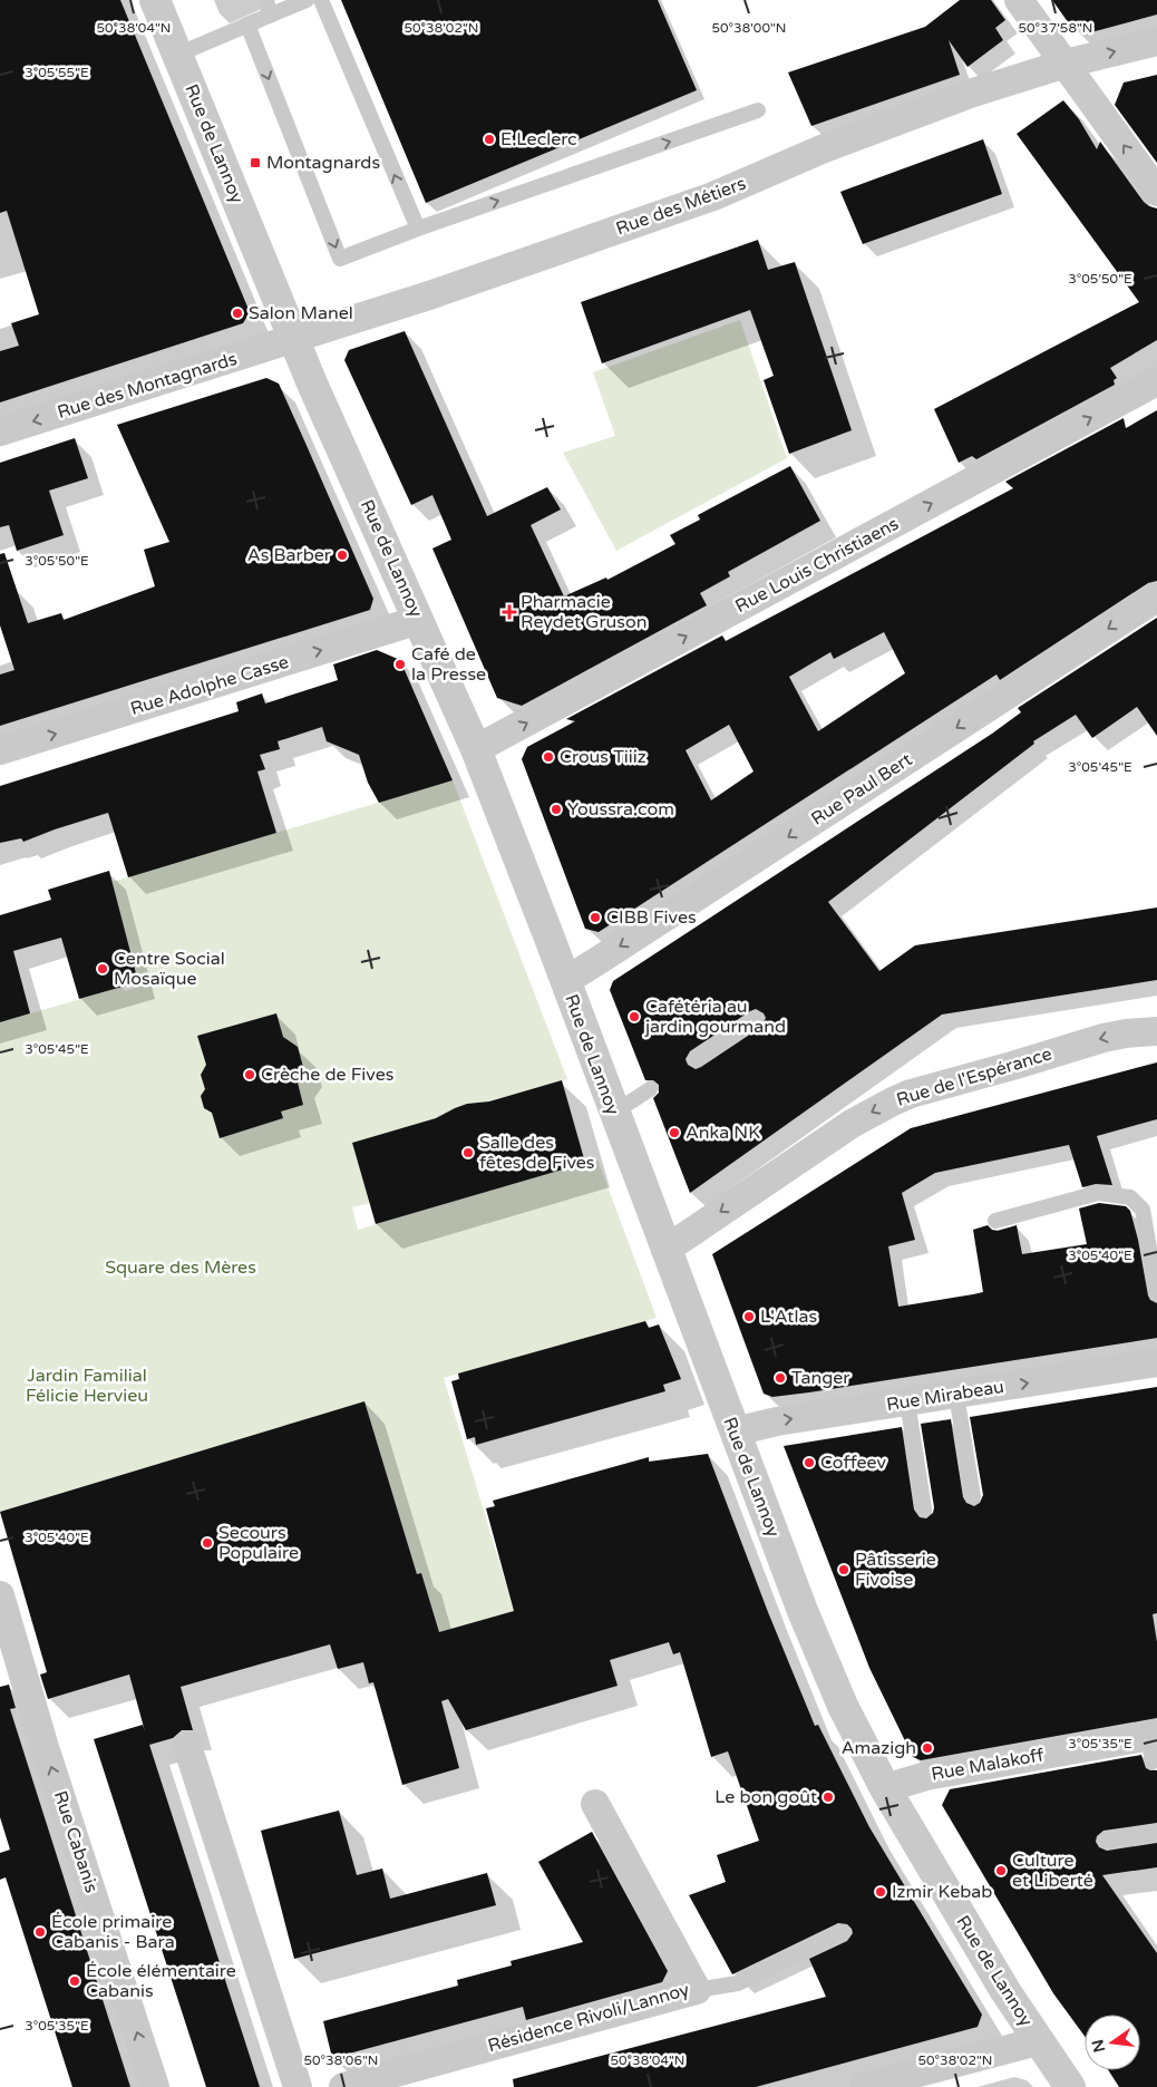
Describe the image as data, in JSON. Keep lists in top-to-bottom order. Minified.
{"streets":{"street":["Rue de Lannoy","Rue des Métiers","Rue des Montagnards","Rue Louis Christiaens","Rue Adolphe Casse","Rue Paul Bert","Rue de l'Espérance","Rue Mirabeau","Rue Malakoff","Rue Cabanis","Résidence Rivoli/Lannoy"]},"crossings":[["Rue de Lannoy","Rue des Métiers"],["Rue de Lannoy","Rue des Montagnards"],["Rue de Lannoy","Rue Louis Christiaens"],["Rue de Lannoy","Rue Adolphe Casse"],["Rue de Lannoy","Rue Paul Bert"],["Rue de Lannoy","Rue de l'Espérance"],["Rue de Lannoy","Rue Mirabeau"],["Rue de Lannoy","Rue Malakoff"],["Rue des Métiers","Rue des Montagnards"]],"one_way":["Rue des Montagnards","Rue Louis Christiaens","Rue Adolphe Casse","Rue Paul Bert","Rue de l'Espérance","Rue Mirabeau"],"parks":["Square des Mères","Jardin Familial Félicie Hervieu"],"places":{"other":["E.Leclerc","Salon Manel","As Barber","Café de la Presse","Crous Tiiiz","Youssra.com","CIBB Fives","Centre Social Mosaïque","Cafétéria au jardin gourmand","Crèche de Fives","Anka NK","Salle des fêtes de Fives","L'Atlas","Tanger","Coffeev","Secours Populaire","Pâtisserie Fivoise","Amazigh","Le bon goût","Culture et Liberté","Izmir Kebab","École primaire Cabanis - Bara","École élémentaire Cabanis"],"transit":["Montagnards"],"health":["Pharmacie Reydet Gruson"]},"north":"left","coordinates":["50°38'04\"N","50°38'02\"N","50°38'00\"N","50°37'58\"N","3°05'55\"E","3°05'50\"E","3°05'45\"E","3°05'40\"E","3°05'35\"E","50°38'06\"N"]}
